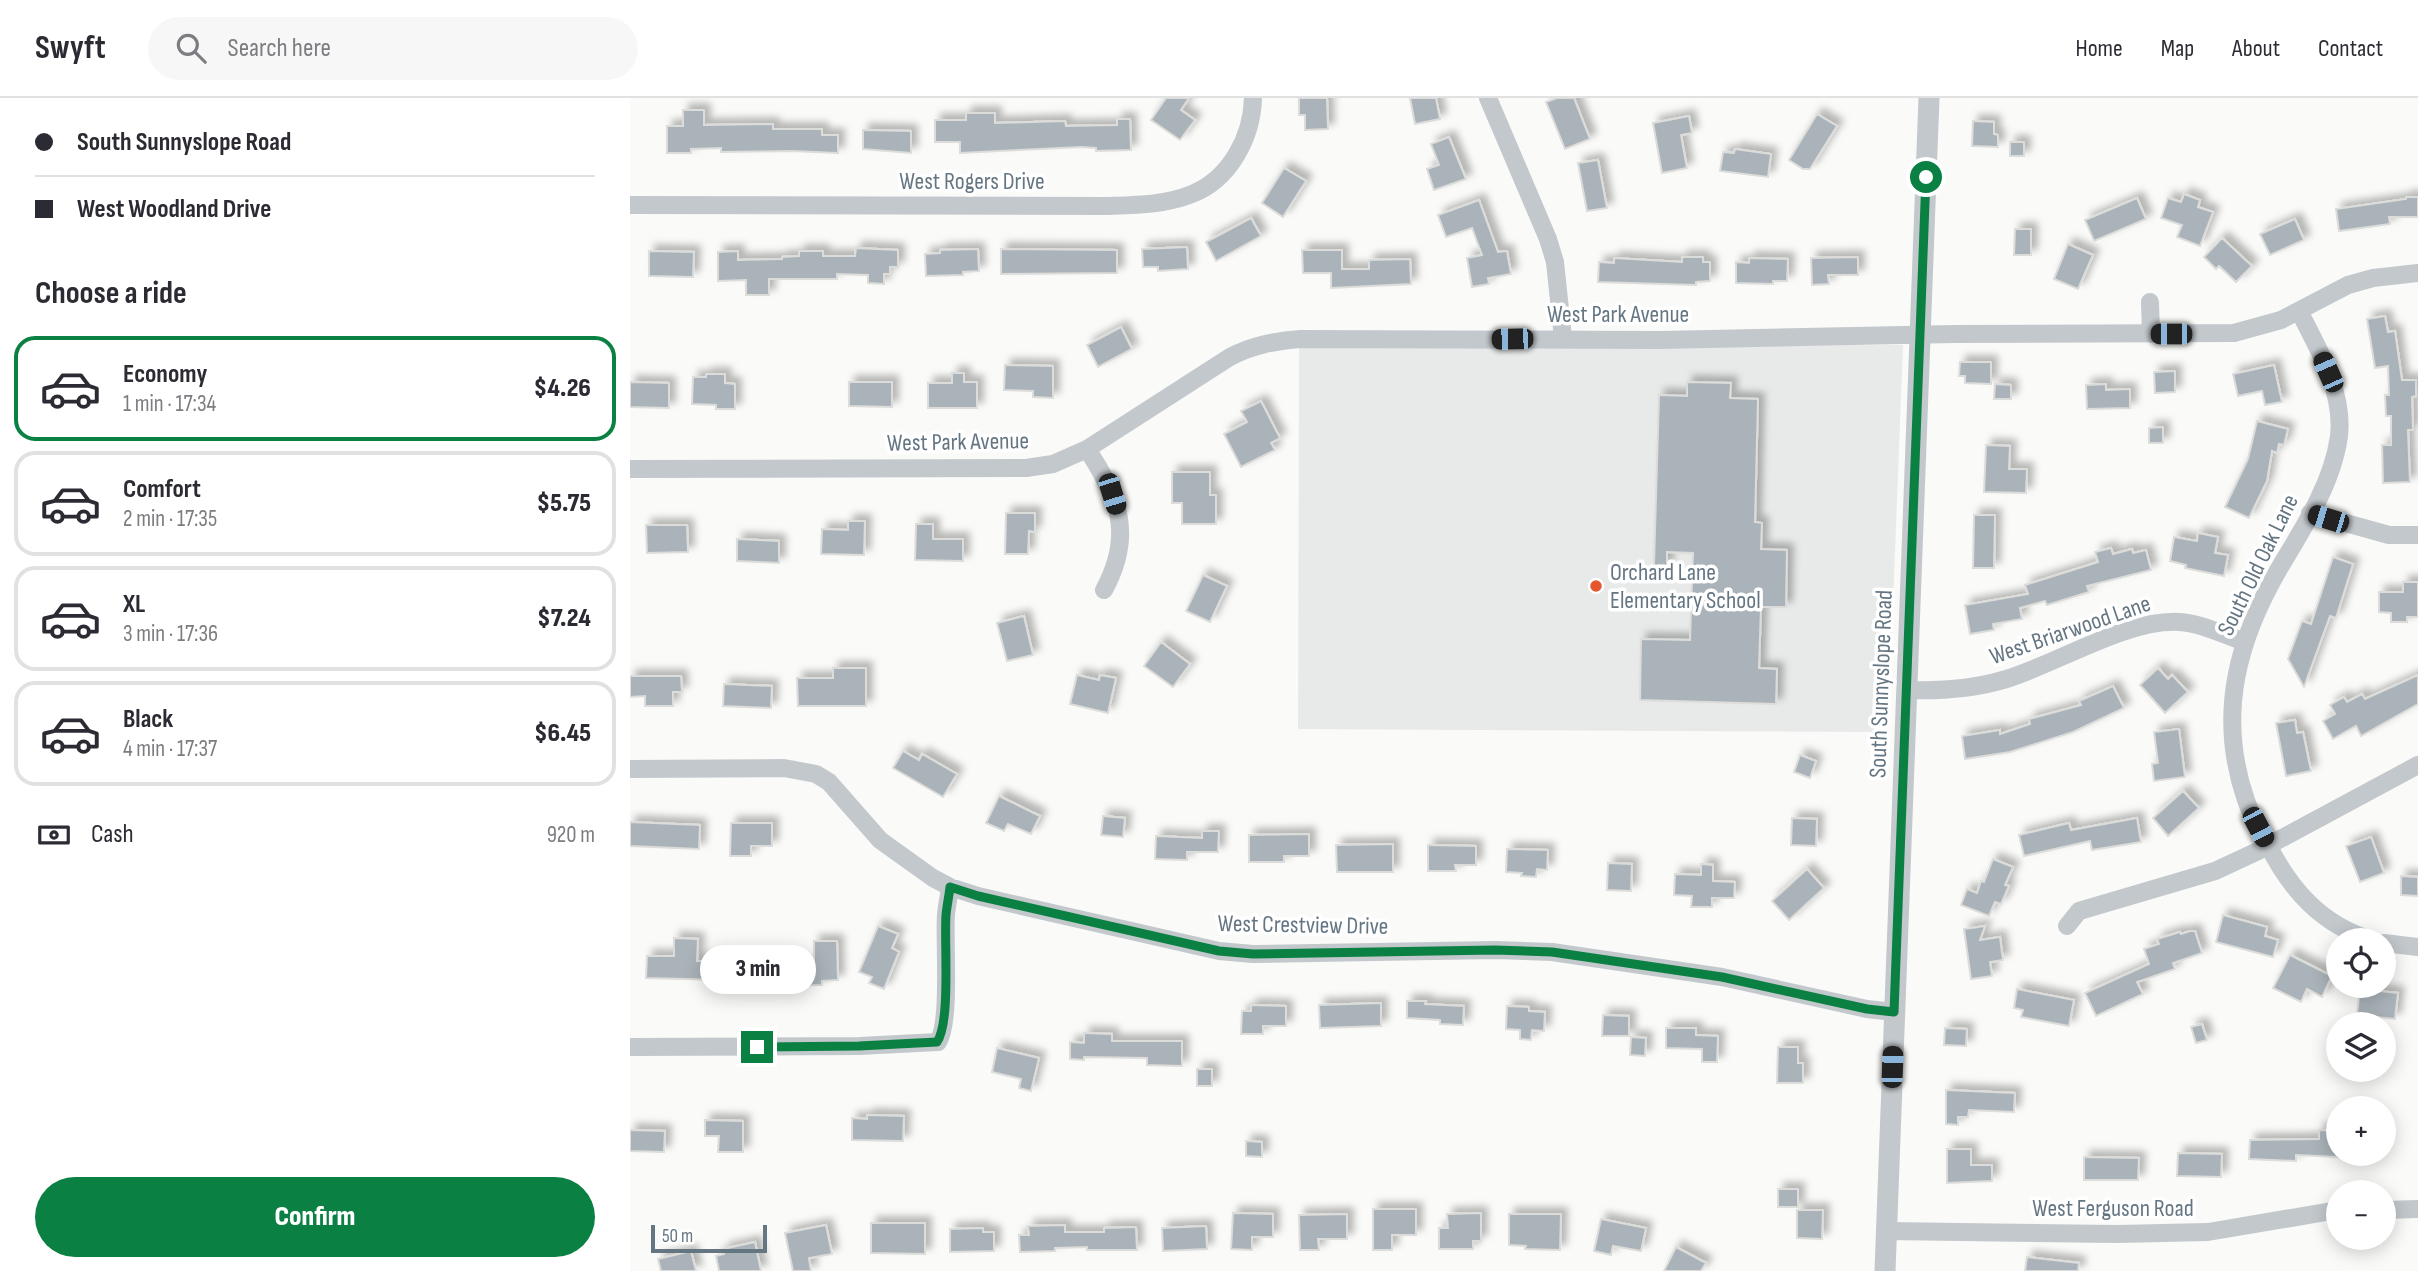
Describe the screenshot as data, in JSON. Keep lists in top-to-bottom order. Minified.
{"streets":{"street":["West Rogers Drive","West Park Avenue","South Old Oak Lane","West Briarwood Lane","South Sunnyslope Road","West Crestview Drive","West Ferguson Road"]},"crossings":[["West Park Avenue","South Old Oak Lane"],["West Park Avenue","South Sunnyslope Road"],["South Old Oak Lane","West Briarwood Lane"],["West Briarwood Lane","South Sunnyslope Road"],["South Sunnyslope Road","West Crestview Drive"],["South Sunnyslope Road","West Ferguson Road"]],"places":["Orchard Lane Elementary School"],"scale_bar":"50 m","page":{"header":"Swyft","search":"Search here","nav":["Home","Map","About","Contact"],"banner":["South Sunnyslope Road","West Woodland Drive"],"heading":"Choose a ride","list":[{"name":"Economy","note":"1 min · 17:34","value":"$4.26"},{"name":"Comfort","note":"2 min · 17:35","value":"$5.75"},{"name":"XL","note":"3 min · 17:36","value":"$7.24"},{"name":"Black","note":"4 min · 17:37","value":"$6.45"}],"pay":["Cash","920 m"],"map_buttons":["+","−"],"bubble":"3 min","buttons":"Confirm","scale":"50 m"}}
